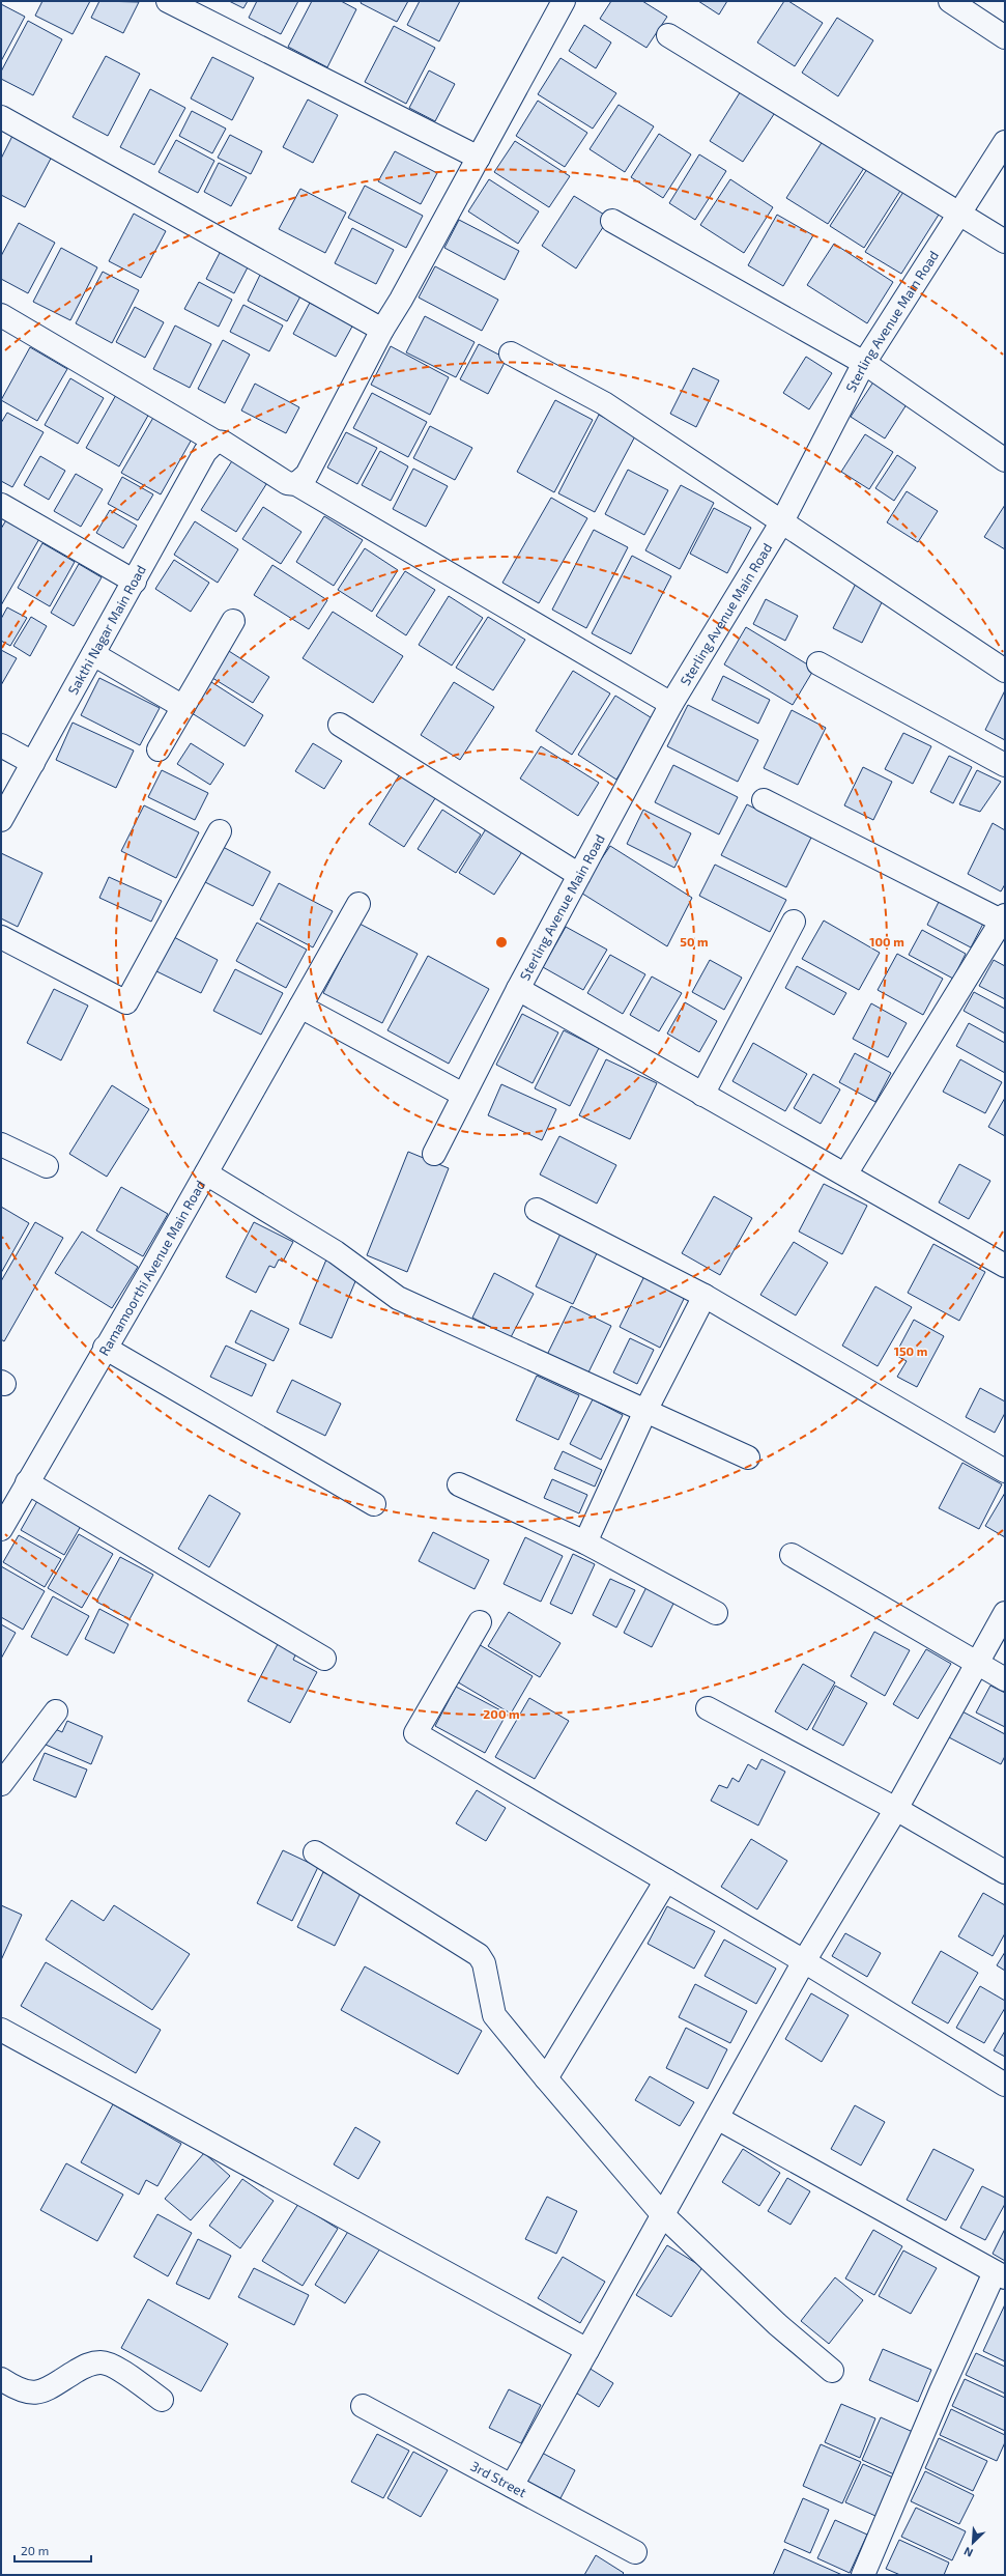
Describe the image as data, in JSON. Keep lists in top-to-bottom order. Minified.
{"streets":{"street":["Sterling Avenue Main Road","Sakthi Nagar Main Road","Ramamoorthi Avenue Main Road","3rd Street"]},"scale_bar":"20 m","north":"bottom left","rings":["50 m","100 m","150 m","200 m"]}
